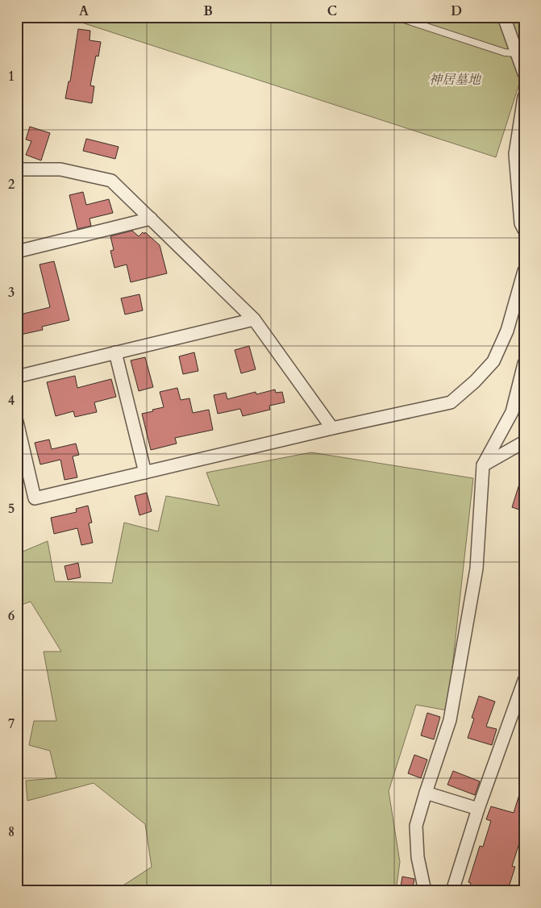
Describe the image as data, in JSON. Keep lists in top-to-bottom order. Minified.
{"parks":["神居墓地"],"grid":{"columns":["A","B","C","D"],"rows":["1","2","3","4","5","6","7","8"]}}
